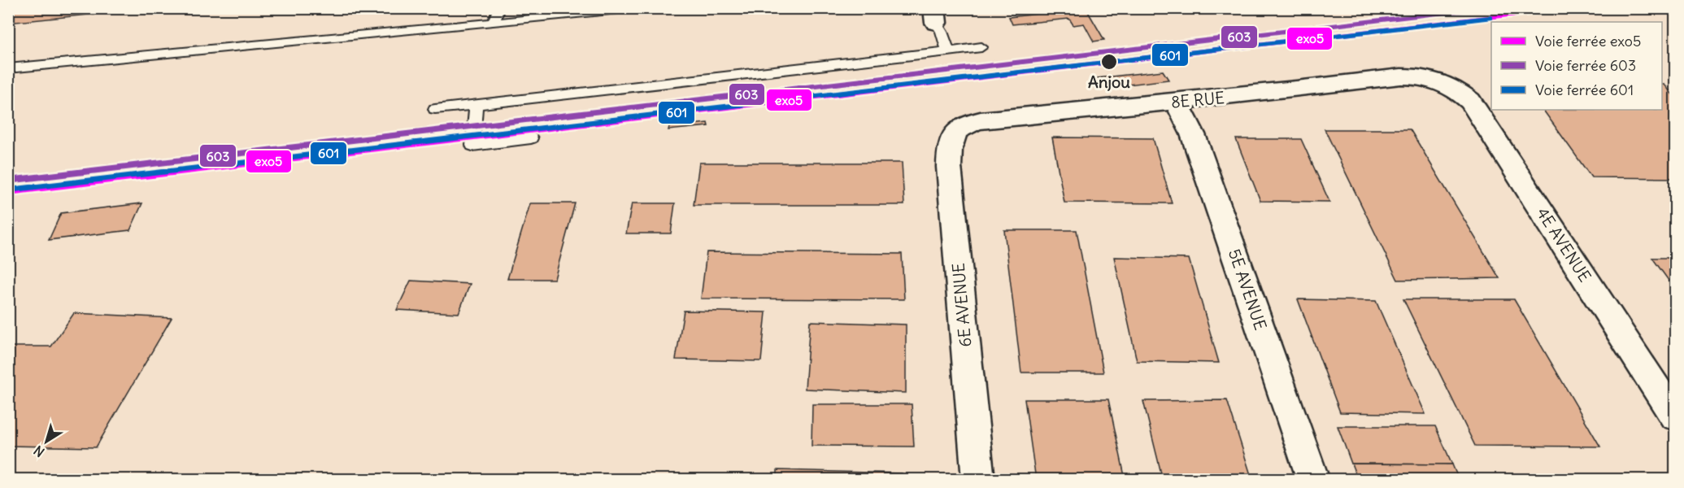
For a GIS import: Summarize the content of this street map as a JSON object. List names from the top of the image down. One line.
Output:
{"streets":{"street":["8E RUE","4E AVENUE","5E AVENUE","6E AVENUE"]},"crossings":[["8E RUE","4E AVENUE"],["8E RUE","5E AVENUE"],["8E RUE","6E AVENUE"]],"places":["Anjou"],"lines":["rail line exo5","rail line 603","rail line 601"],"legend":["Voie ferrée exo5","Voie ferrée 603","Voie ferrée 601"],"north":"bottom left"}
